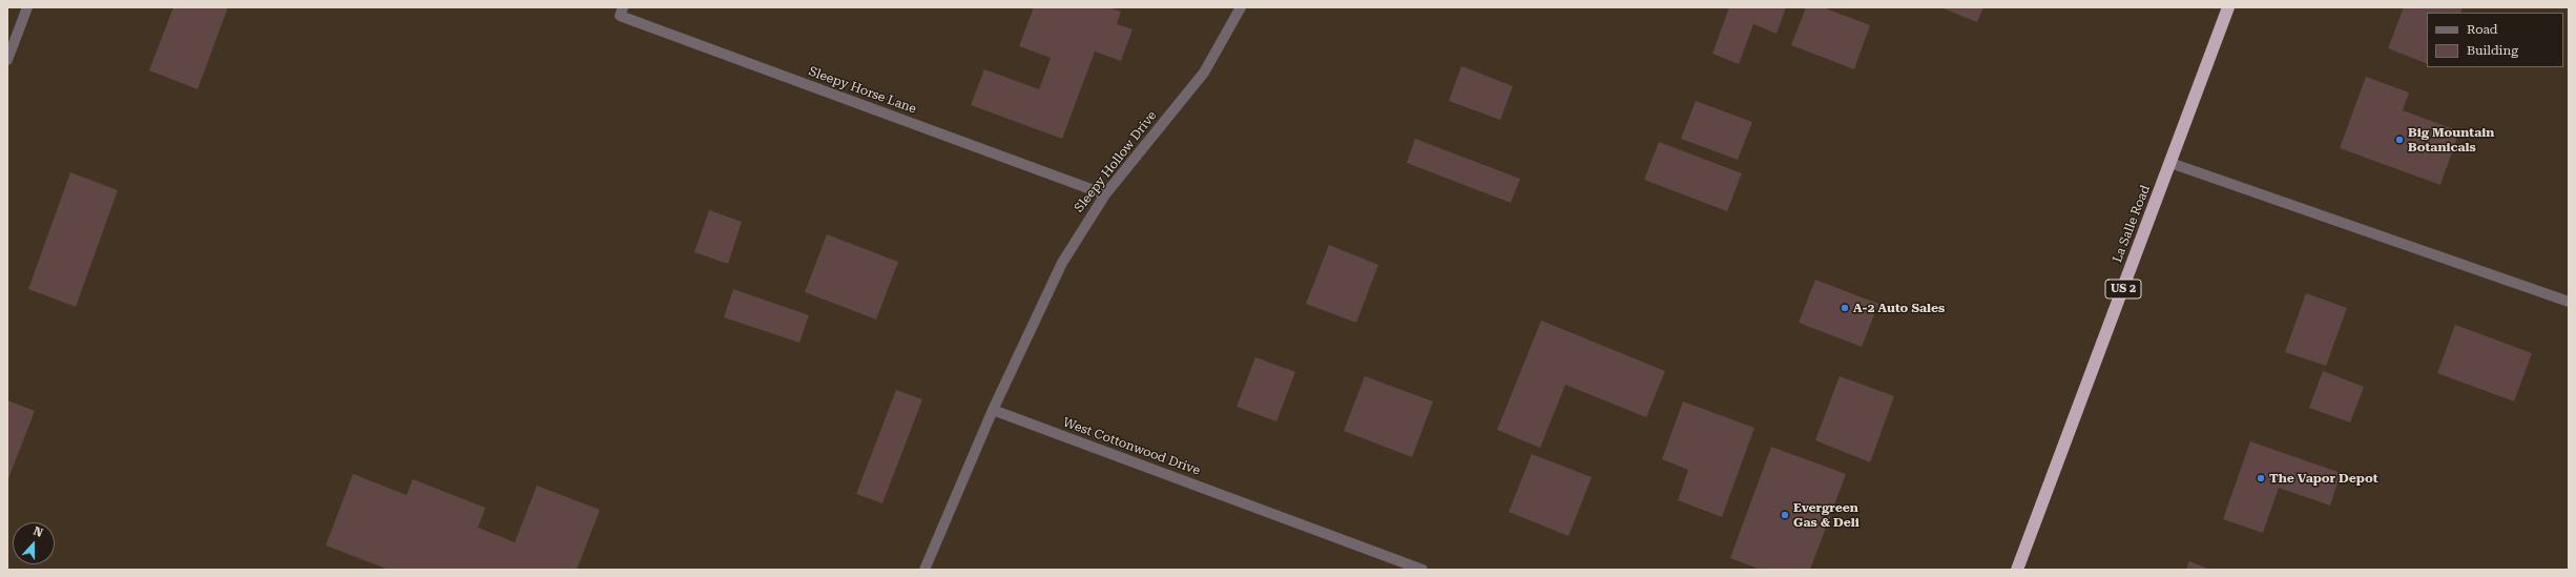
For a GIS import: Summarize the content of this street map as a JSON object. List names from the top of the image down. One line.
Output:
{"streets":{"highway":["La Salle Road","US 2"],"street":["Sleepy Horse Lane","Sleepy Hollow Drive","West Cottonwood Drive"]},"crossings":[["Sleepy Horse Lane","Sleepy Hollow Drive"],["Sleepy Hollow Drive","West Cottonwood Drive"]],"places":["Big Mountain Botanicals","A-2 Auto Sales","The Vapor Depot","Evergreen Gas & Deli"],"legend":["Road","Building"],"north":"top"}
